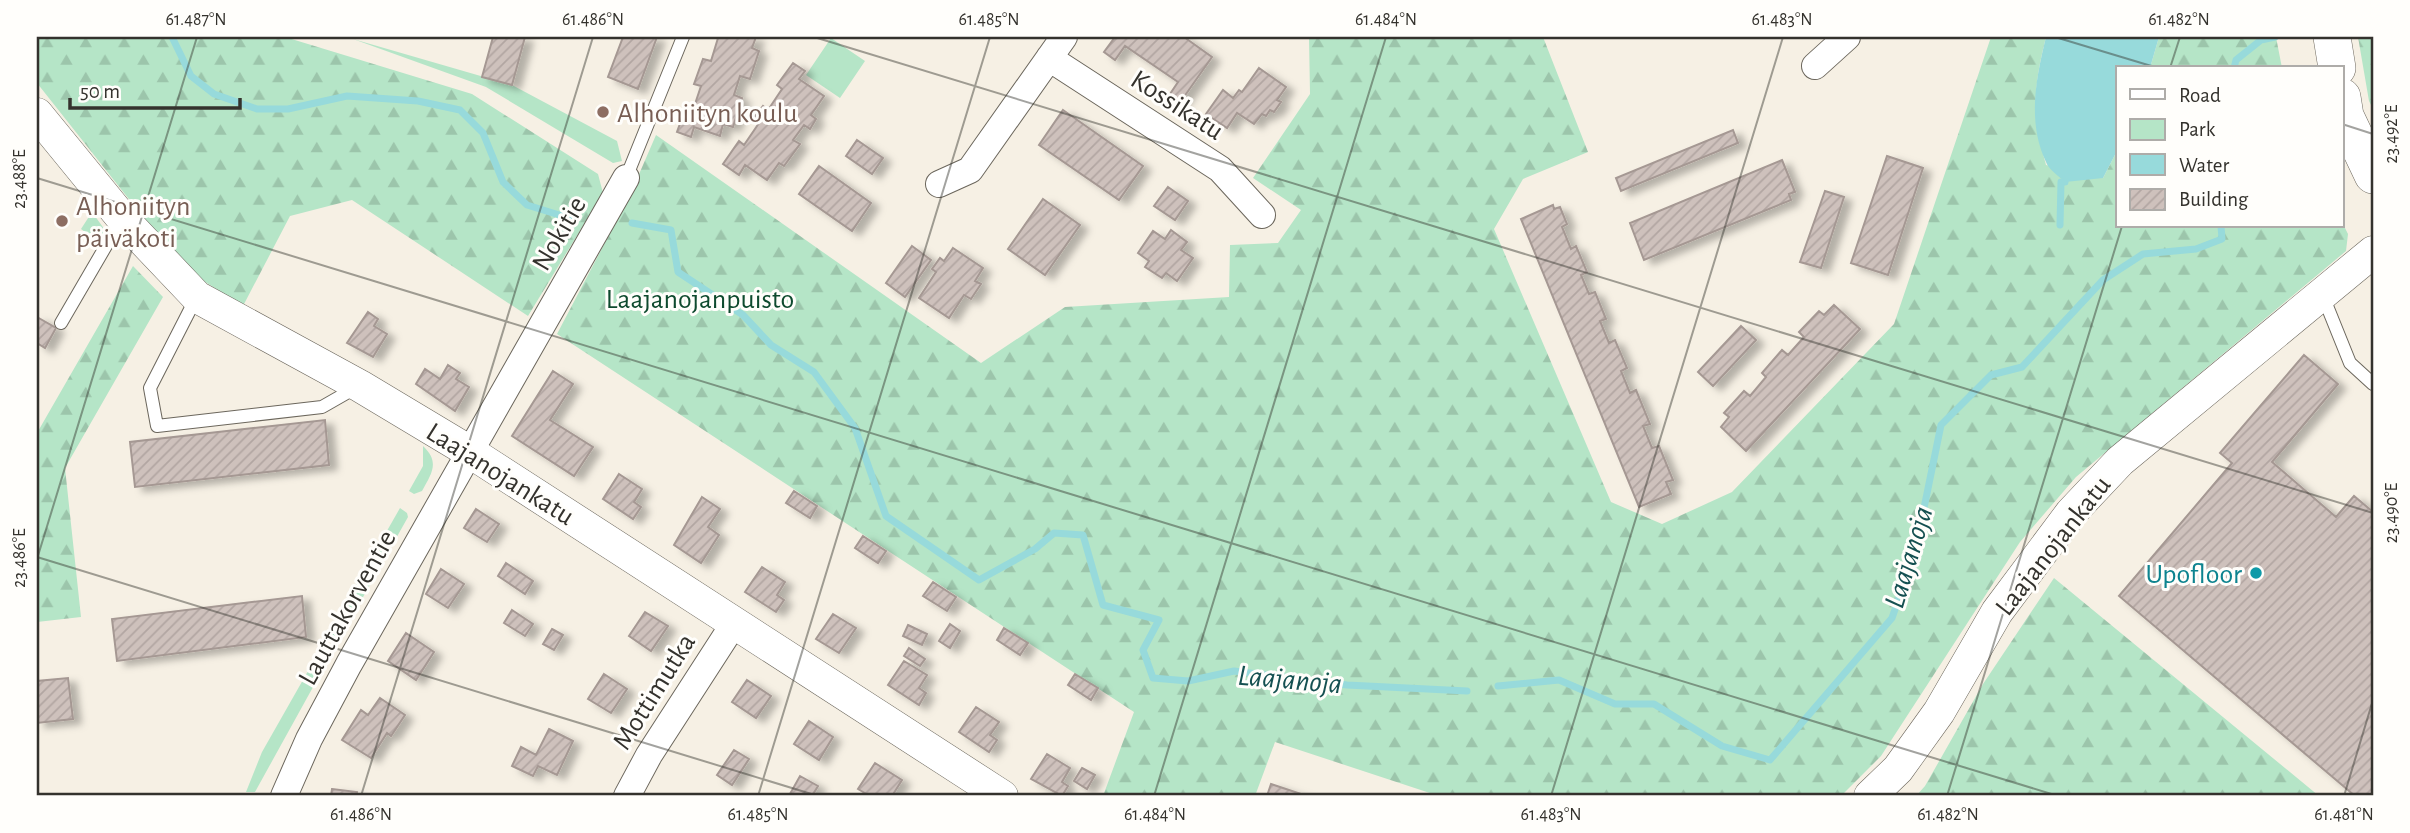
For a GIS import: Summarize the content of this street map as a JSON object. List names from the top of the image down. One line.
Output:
{"streets":{"street":["Kossikatu","Nokitie","Laajanojankatu","Lauttakorventie","Mottimutka"]},"crossings":[["Nokitie","Laajanojankatu"],["Nokitie","Lauttakorventie"],["Laajanojankatu","Lauttakorventie"],["Laajanojankatu","Mottimutka"]],"water":["Laajanoja"],"parks":["Laajanojanpuisto"],"places":["Alhoniityn koulu","Alhoniityn päiväkoti","Upofloor"],"legend":["Road","Park","Water","Building"],"scale_bar":"50 m","coordinates":["61.487°N","61.486°N","61.485°N","61.484°N","61.483°N","61.482°N","23.492°E","23.488°E","23.490°E","23.486°E","61.481°N"]}
